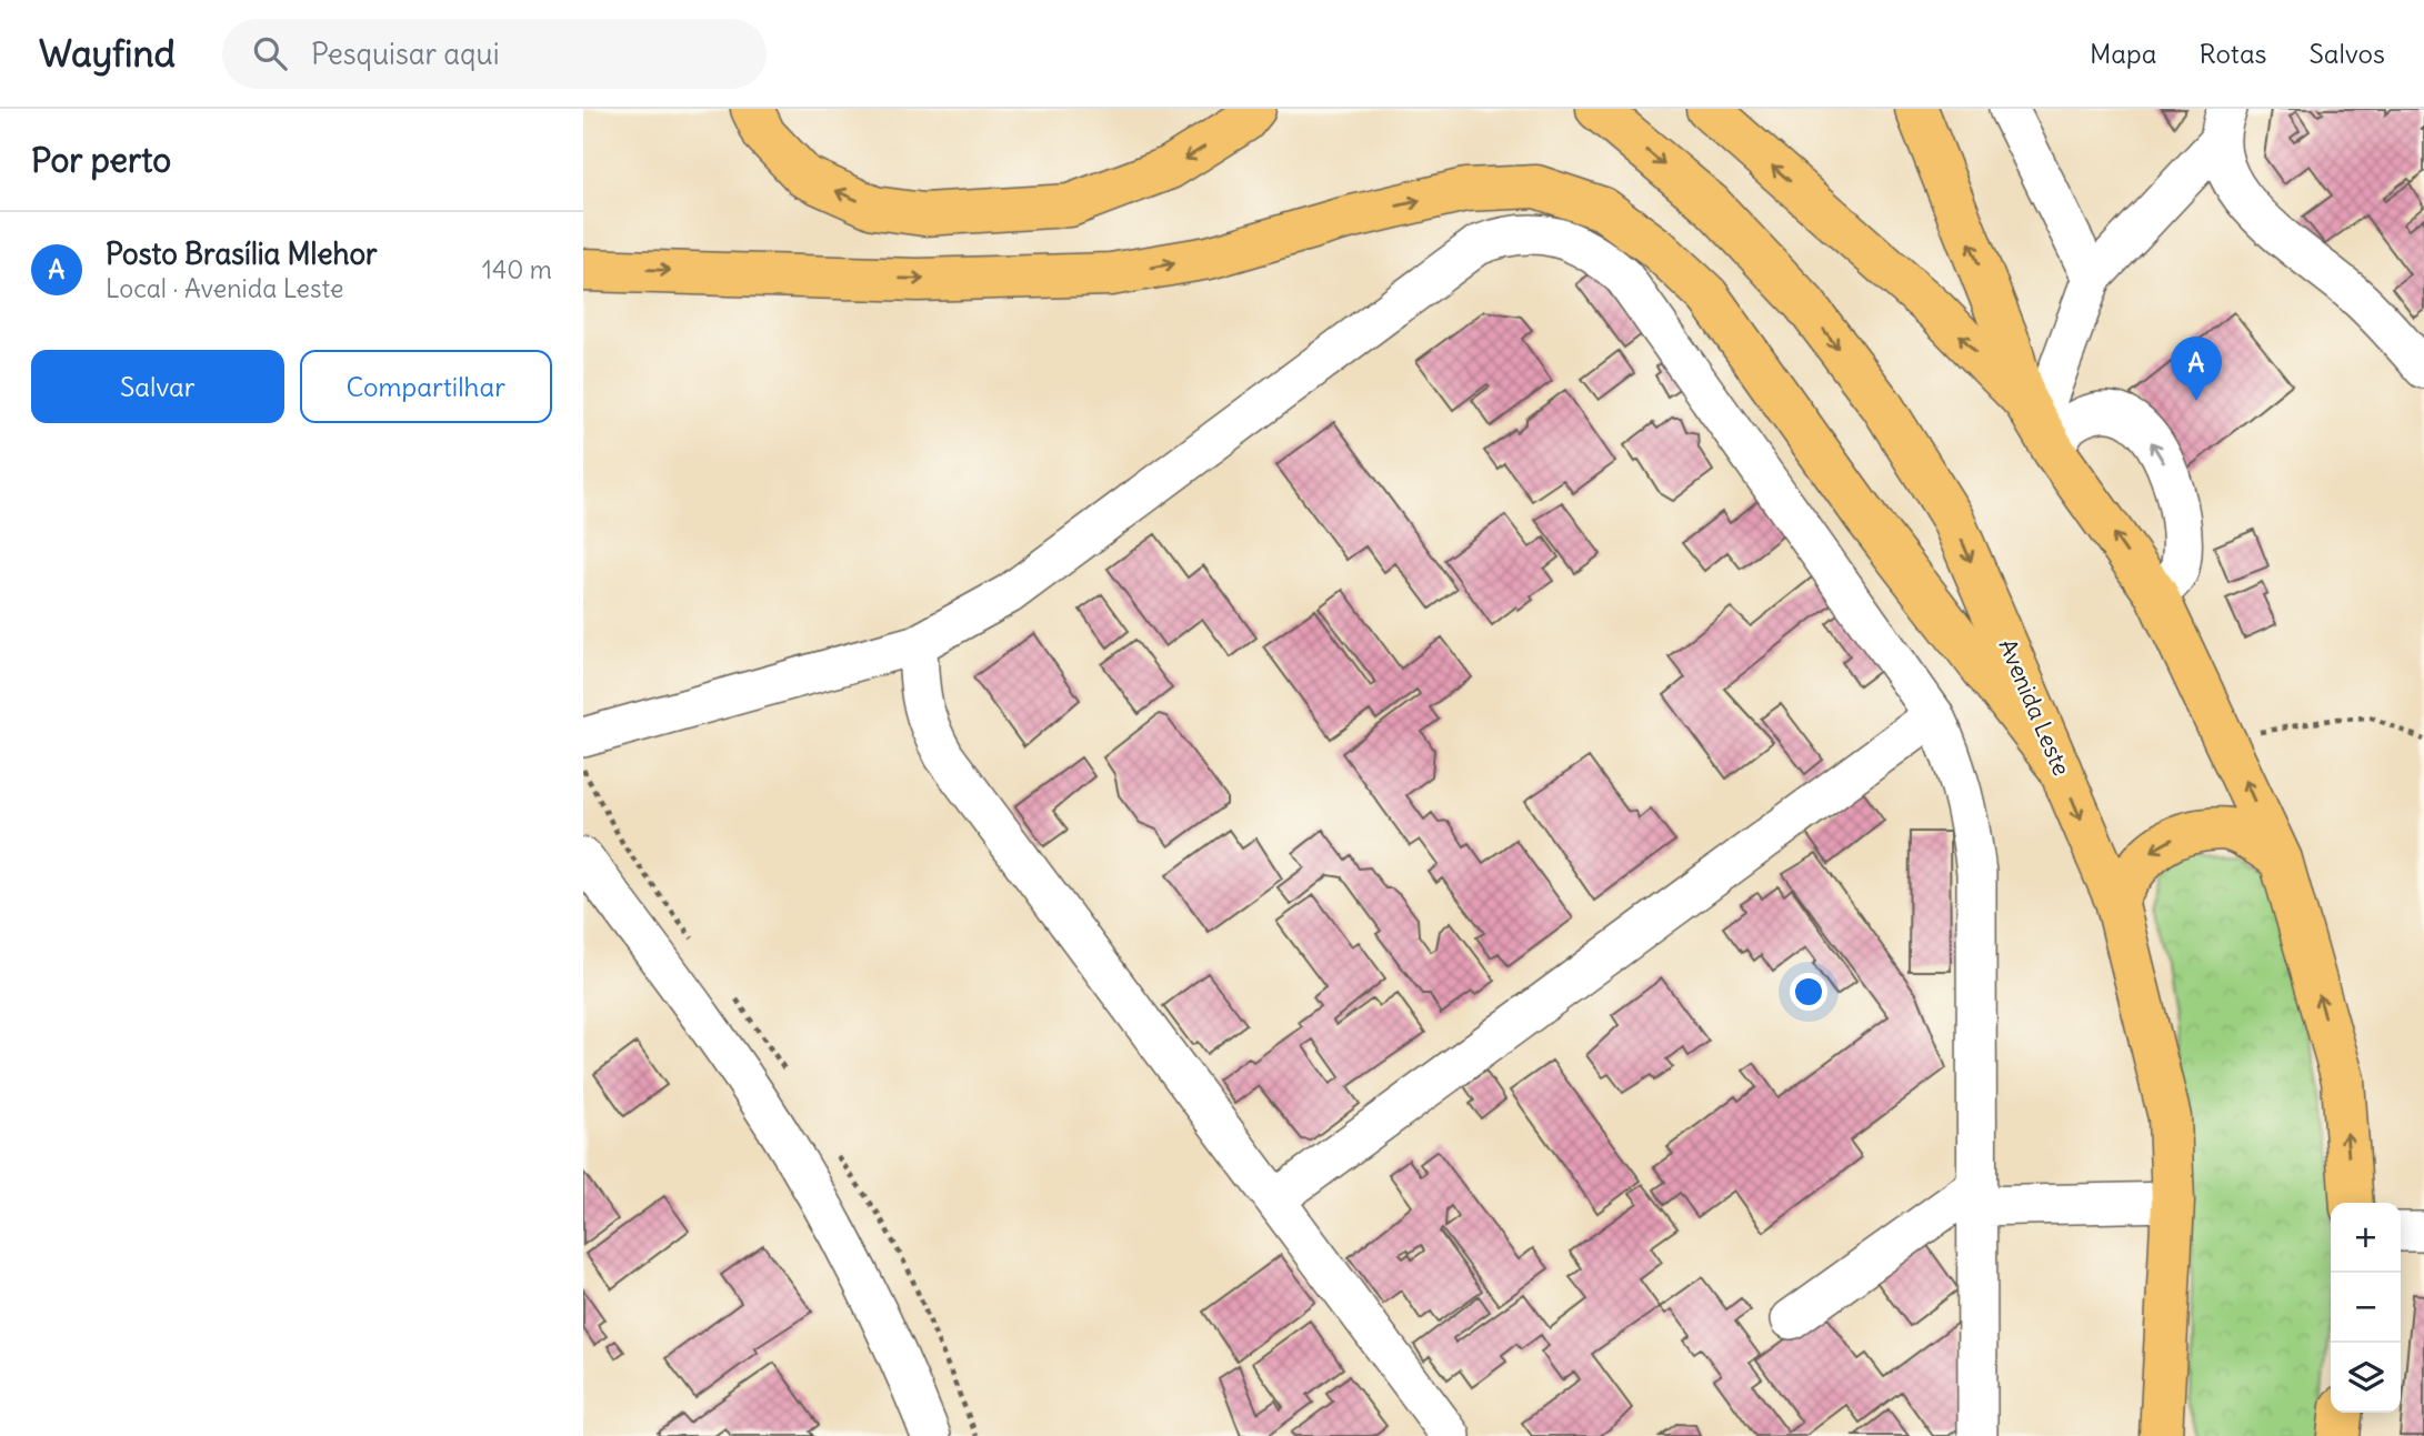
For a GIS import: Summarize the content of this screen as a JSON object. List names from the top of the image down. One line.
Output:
{"streets":{"main road":["Avenida Leste"]},"page":{"header":"Wayfind","search":"Pesquisar aqui","nav":["Mapa","Rotas","Salvos"],"heading":"Por perto","list":[{"mark":"A","name":"Posto Brasília Mlehor","note":"Local · Avenida Leste","value":"140 m"}],"buttons":["Salvar","Compartilhar"],"pins":"A","map_buttons":["+","−"]}}
